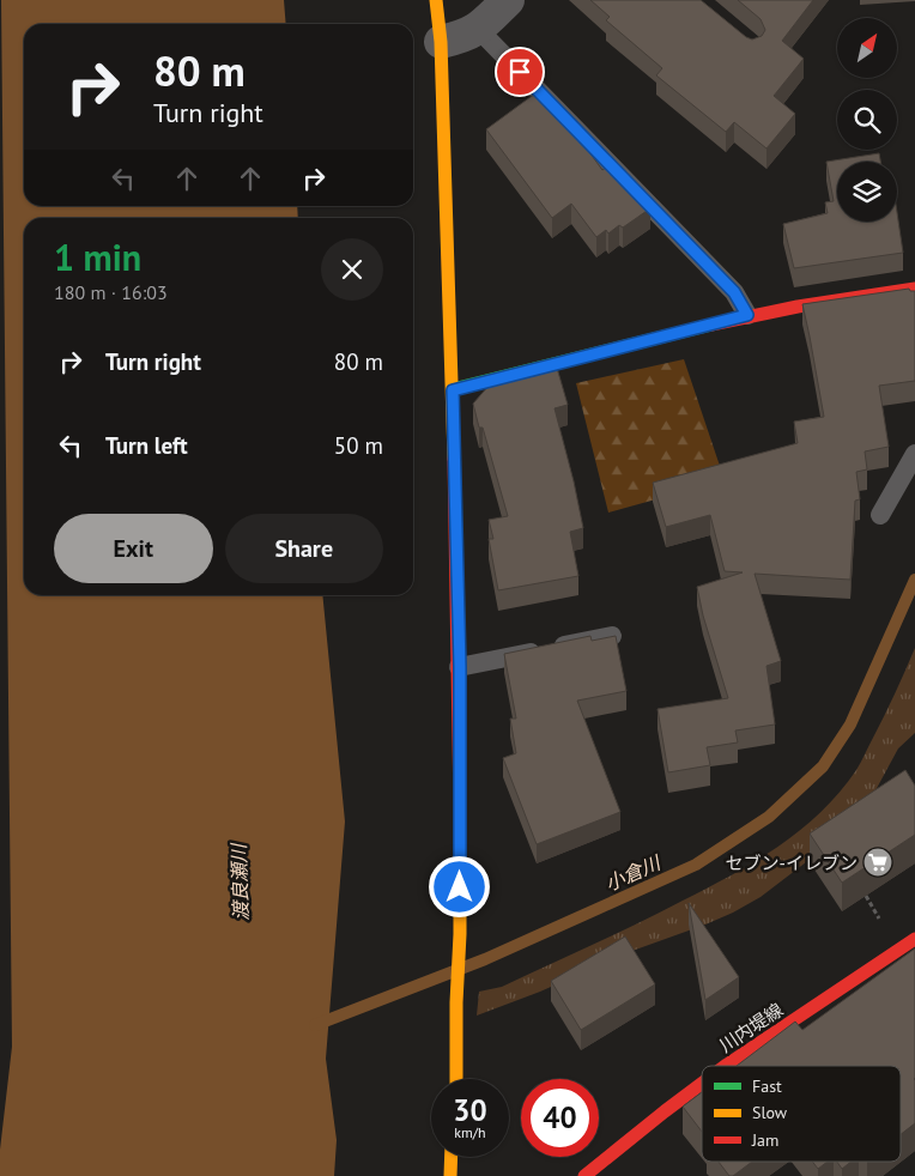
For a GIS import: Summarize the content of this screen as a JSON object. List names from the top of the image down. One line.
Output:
{"streets":{"street":["川内堤線"]},"water":["小倉川","渡良瀬川"],"places":{"supermarket":["セブン-イレブン"]},"legend":["Fast","Slow","Jam"],"north":"top right","page":{"turn":["80 m","Turn right"],"heading":["1 min","180 m · 16:03"],"list":[{"name":"Turn right","value":"80 m"},{"name":"Turn left","value":"50 m"}],"buttons":["Exit","Share"],"speed":"30 km/h","limit":"40"}}
